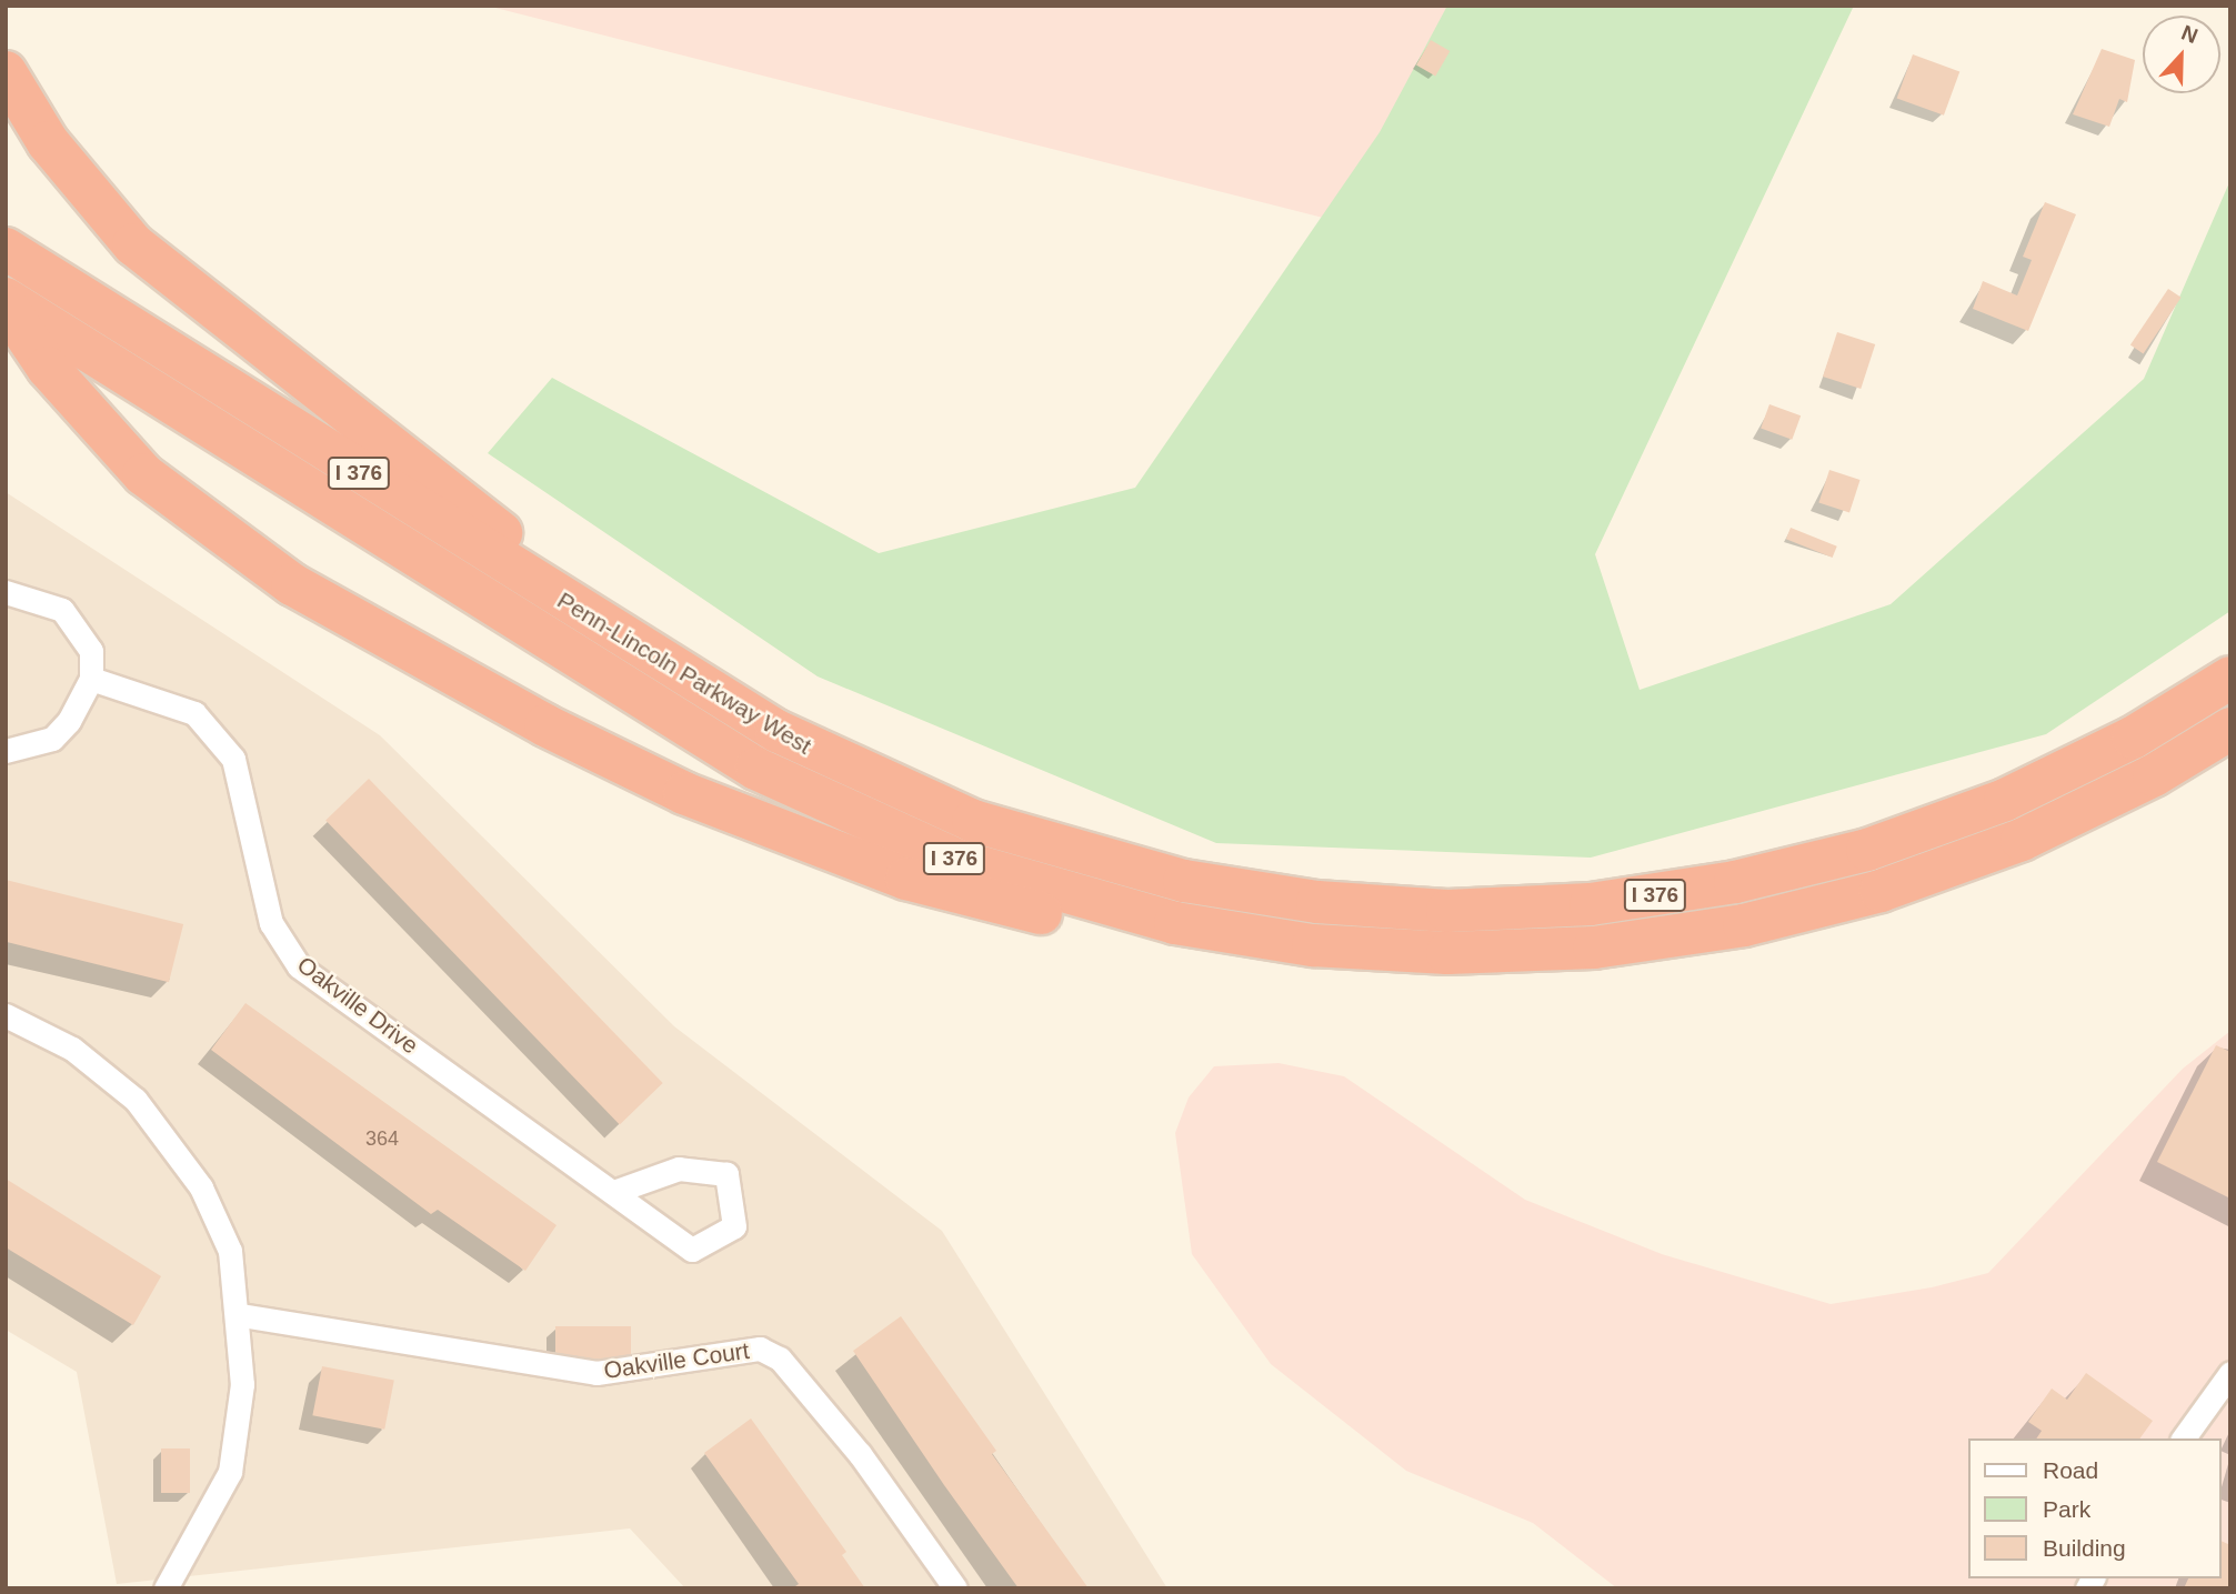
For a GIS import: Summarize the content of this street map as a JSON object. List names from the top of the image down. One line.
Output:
{"streets":{"highway":["I 376","Penn-Lincoln Parkway West"],"street":["Oakville Drive","Oakville Court"]},"house_numbers":["364"],"legend":["Road","Park","Building"],"north":"top"}
